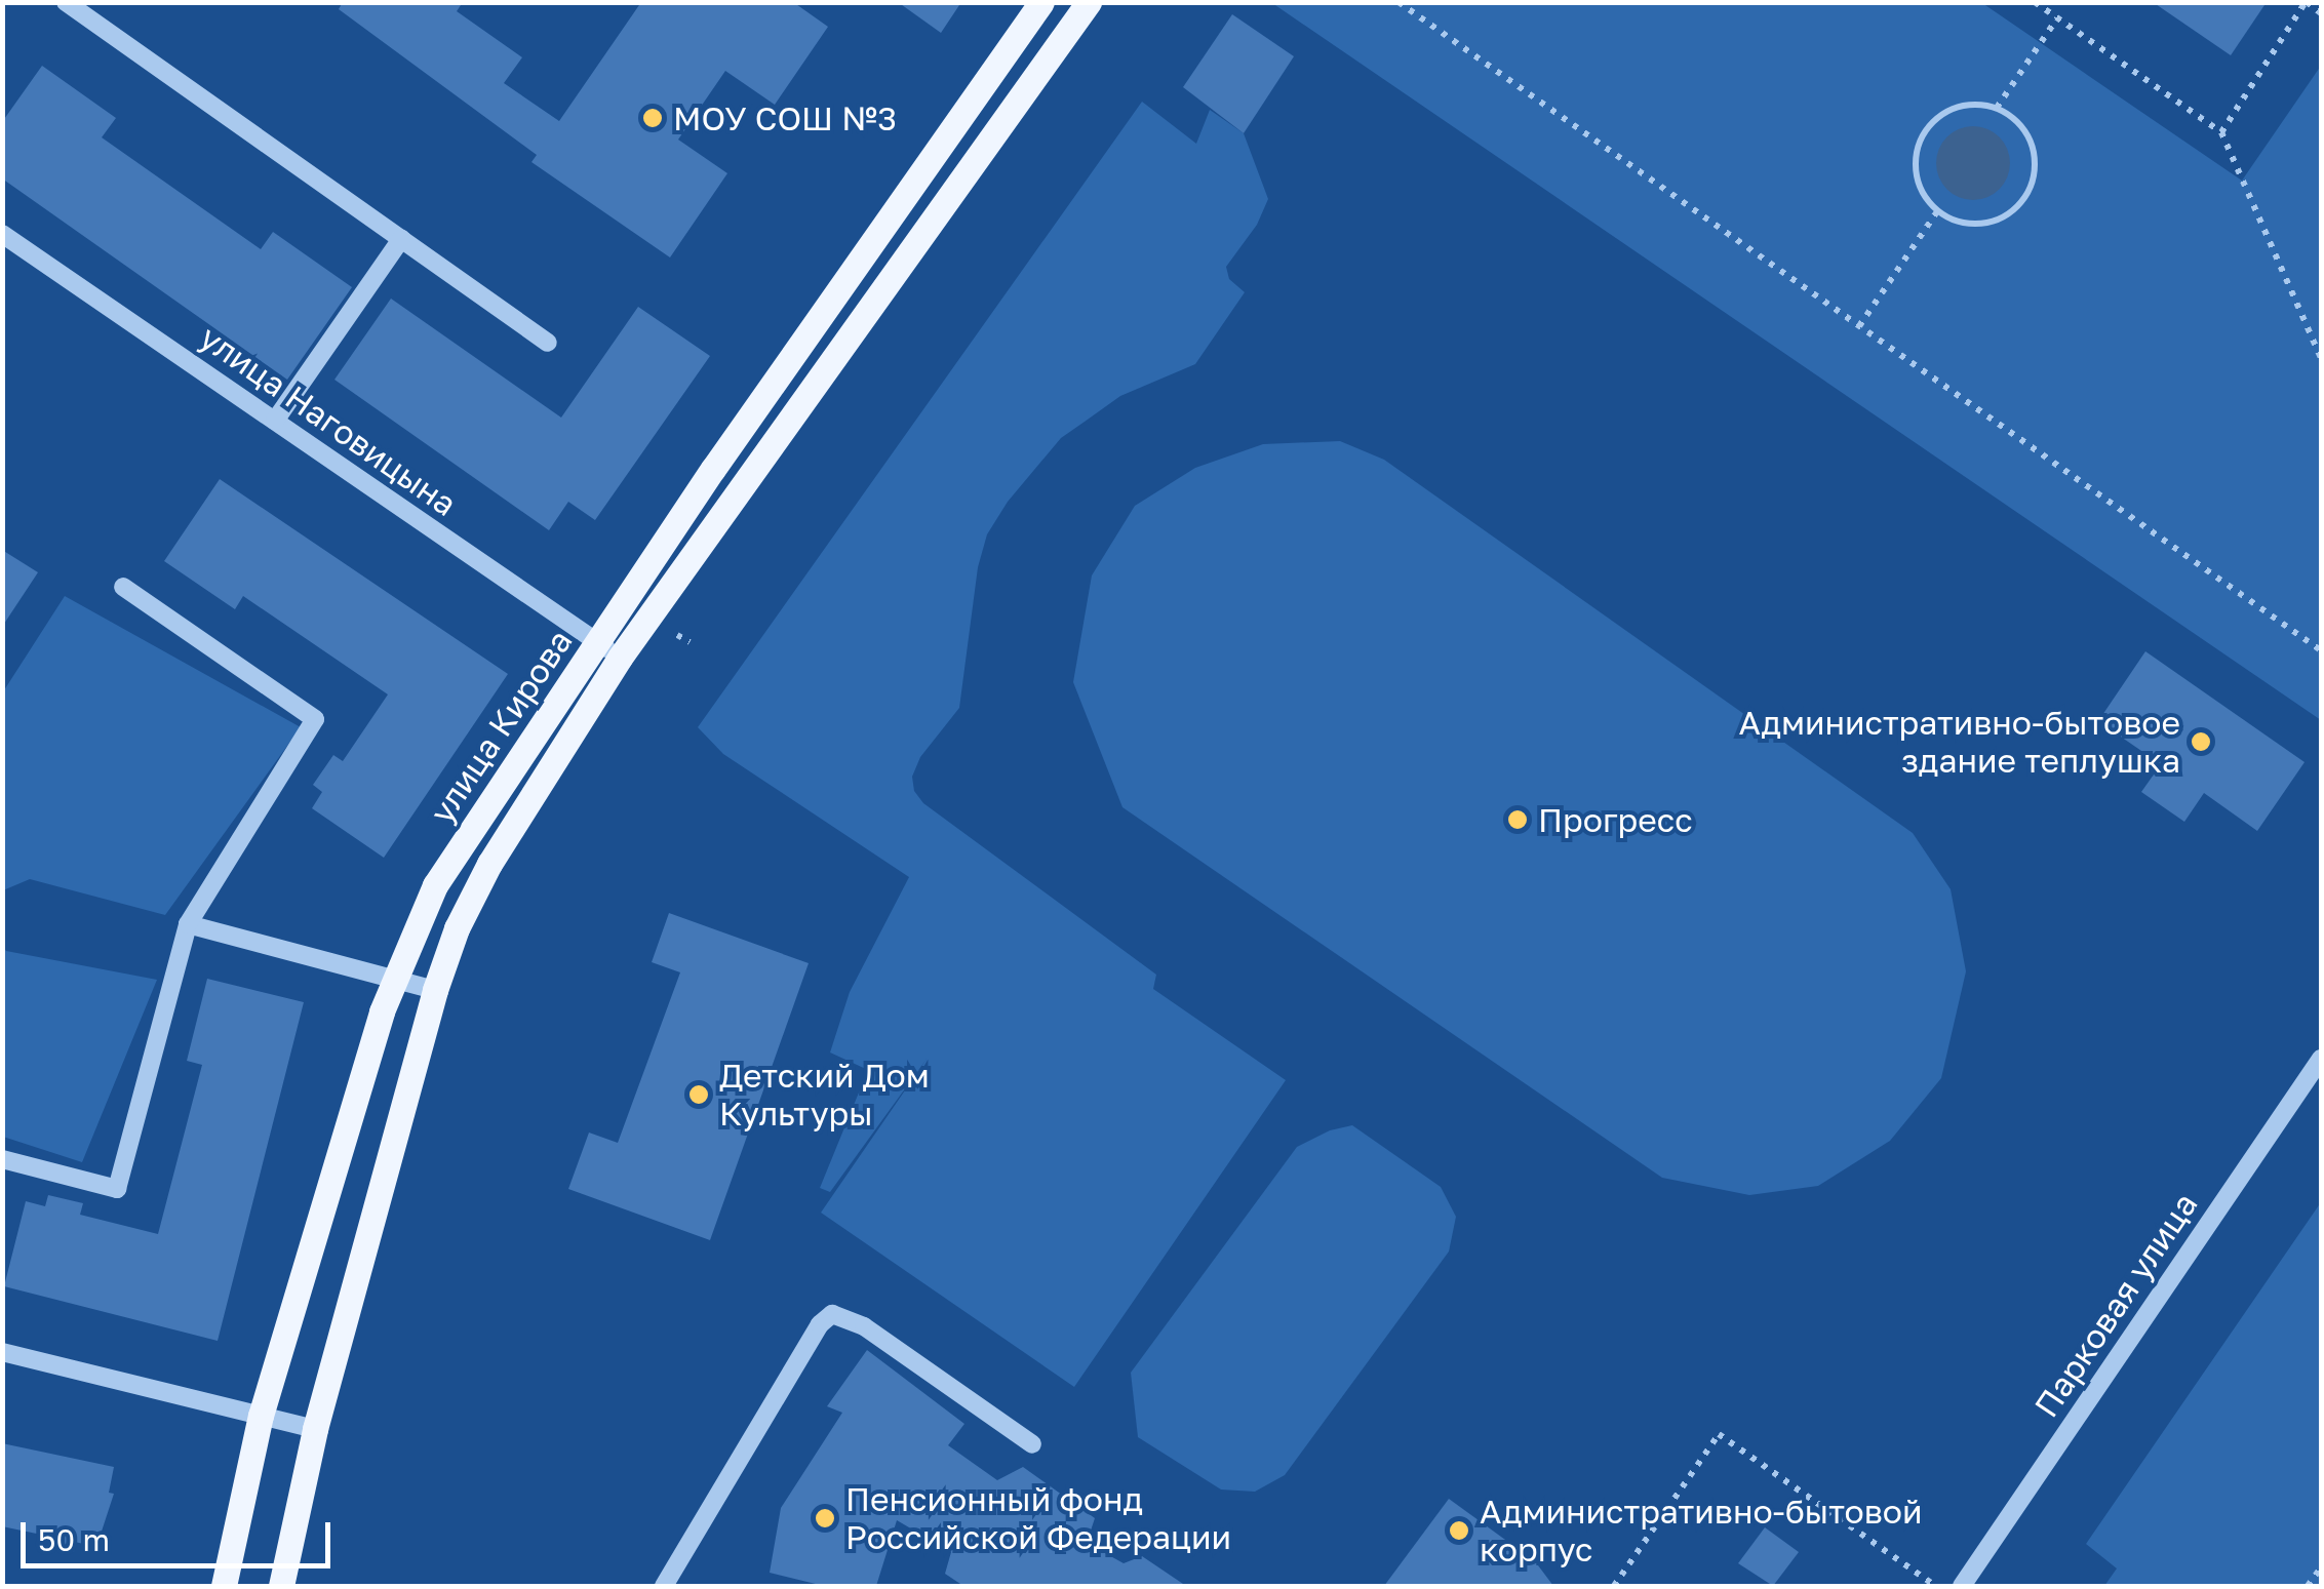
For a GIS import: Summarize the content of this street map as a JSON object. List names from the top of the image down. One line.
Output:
{"streets":{"main road":["улица Кирова"],"street":["улица Наговицына","Парковая улица"]},"crossings":[["улица Наговицына","улица Кирова"]],"places":["МОУ СОШ №3","Административно-бытовое здание теплушка","Прогресс","Детский Дом Культуры","Пенсионный фонд Российской Федерации","Административно-бытовой корпус"],"scale_bar":"50 m"}
